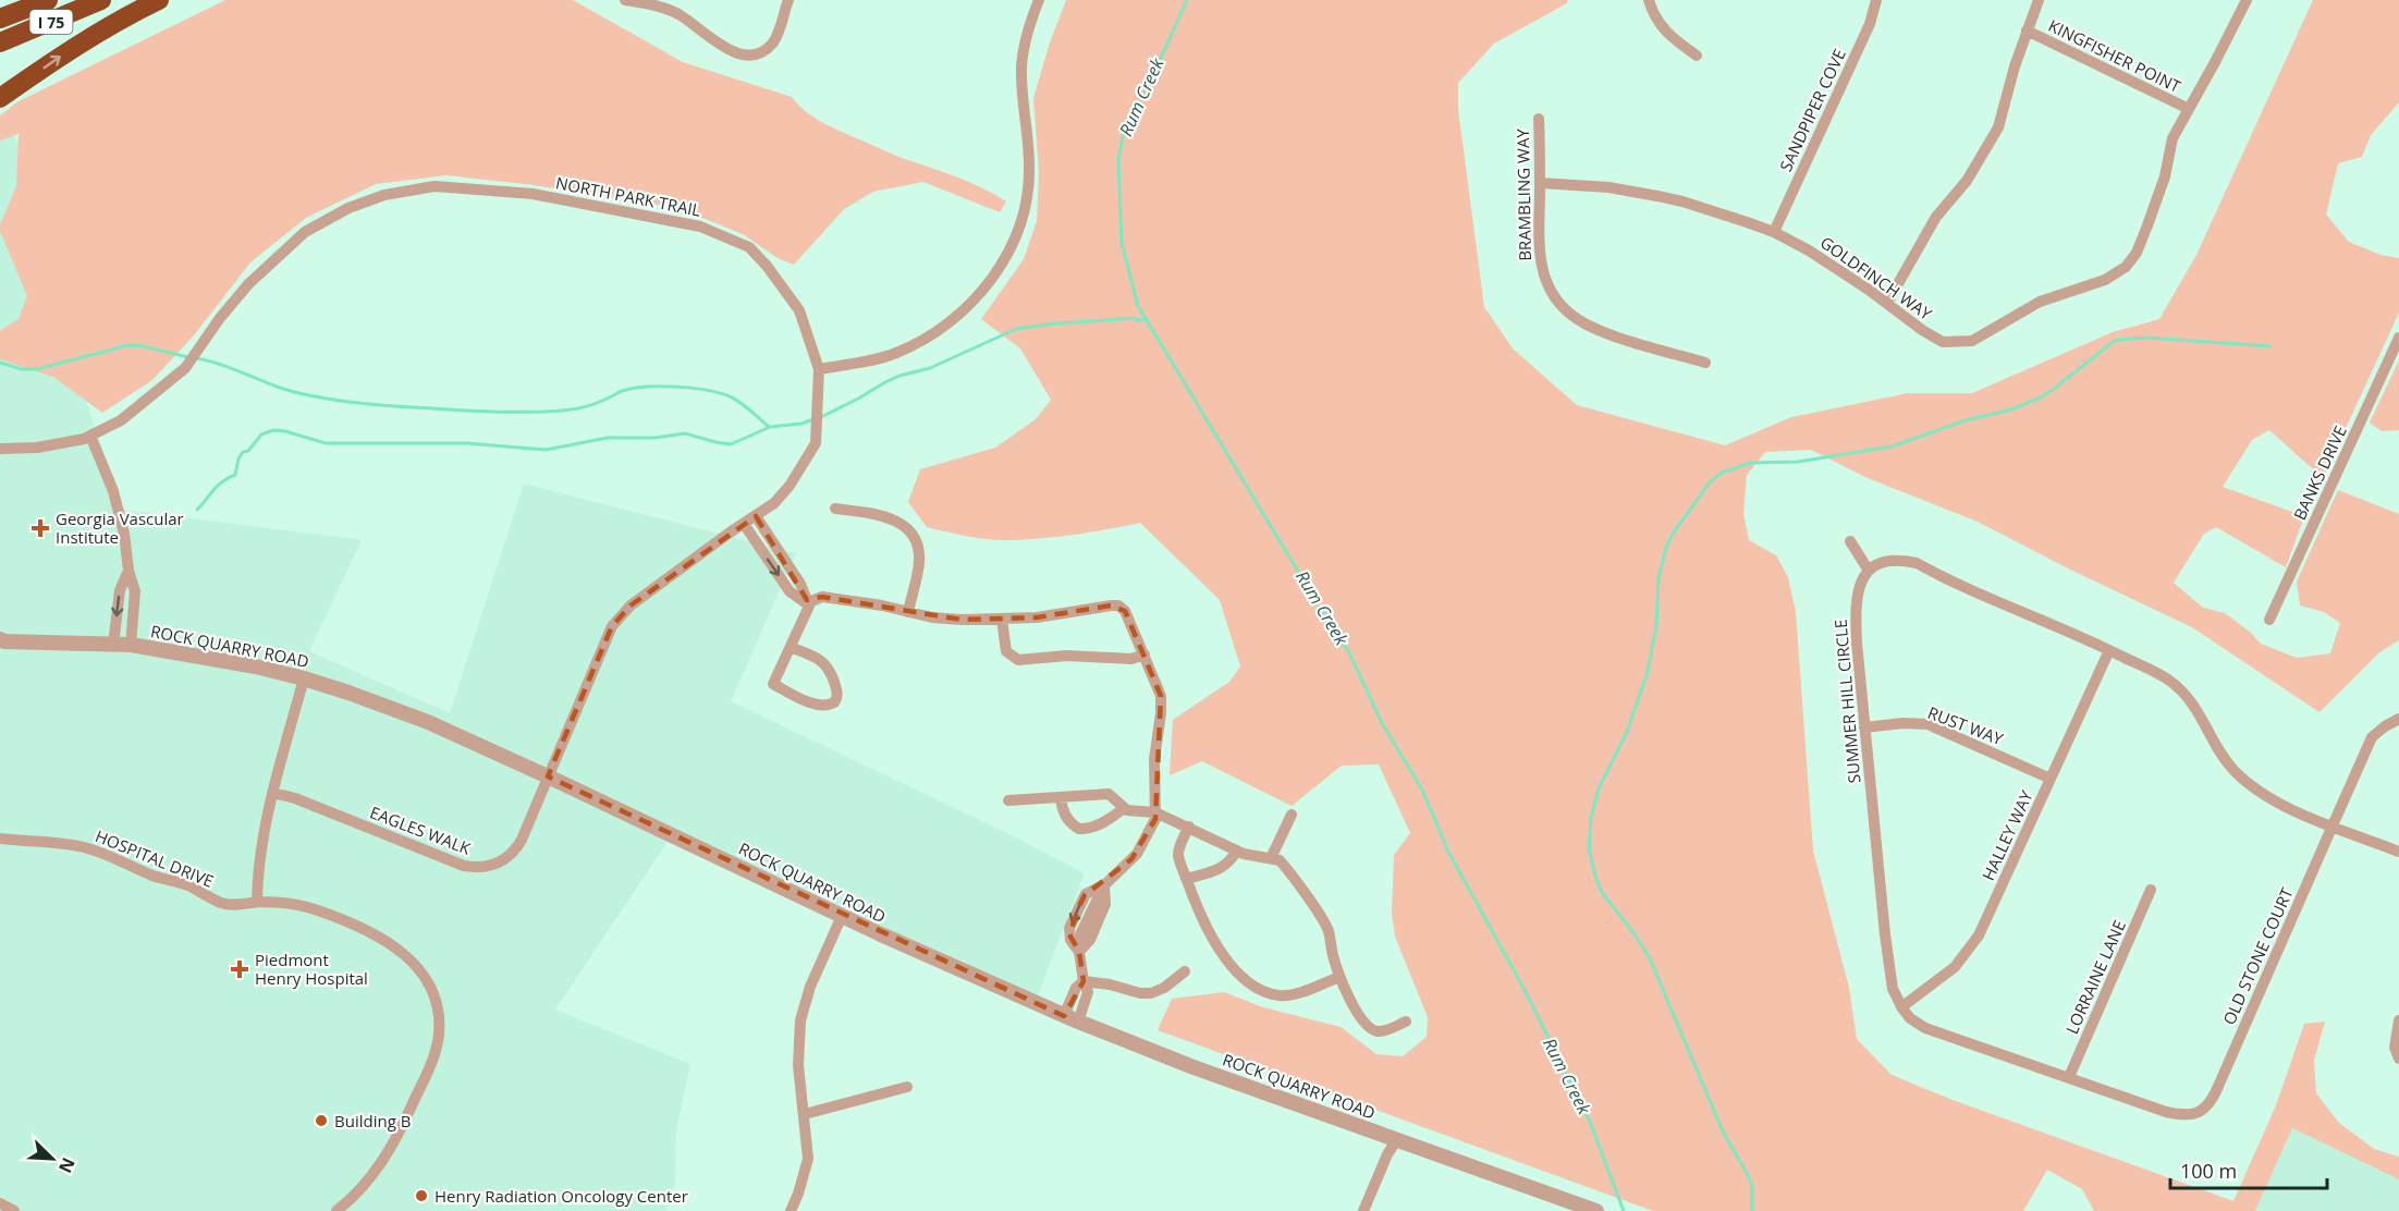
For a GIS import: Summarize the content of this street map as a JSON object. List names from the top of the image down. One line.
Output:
{"streets":{"highway":["I 75"],"street":["KINGFISHER POINT","SANDPIPER COVE","BRAMBLING WAY","NORTH PARK TRAIL","GOLDFINCH WAY","BANKS DRIVE","ROCK QUARRY ROAD","SUMMER HILL CIRCLE","RUST WAY","EAGLES WALK","HALLEY WAY","HOSPITAL DRIVE","OLD STONE COURT","LORRAINE LANE"]},"crossings":[["KINGFISHER POINT","GOLDFINCH WAY"],["SANDPIPER COVE","GOLDFINCH WAY"],["BRAMBLING WAY","GOLDFINCH WAY"],["NORTH PARK TRAIL","ROCK QUARRY ROAD"],["NORTH PARK TRAIL","EAGLES WALK"],["ROCK QUARRY ROAD","EAGLES WALK"],["SUMMER HILL CIRCLE","RUST WAY"],["SUMMER HILL CIRCLE","HALLEY WAY"],["RUST WAY","HALLEY WAY"],["OLD STONE COURT","LORRAINE LANE"]],"water":["Rum Creek"],"places":{"health":["Georgia Vascular Institute","Piedmont Henry Hospital"],"other":["Building B","Henry Radiation Oncology Center"]},"scale_bar":"100 m","north":"bottom right"}
